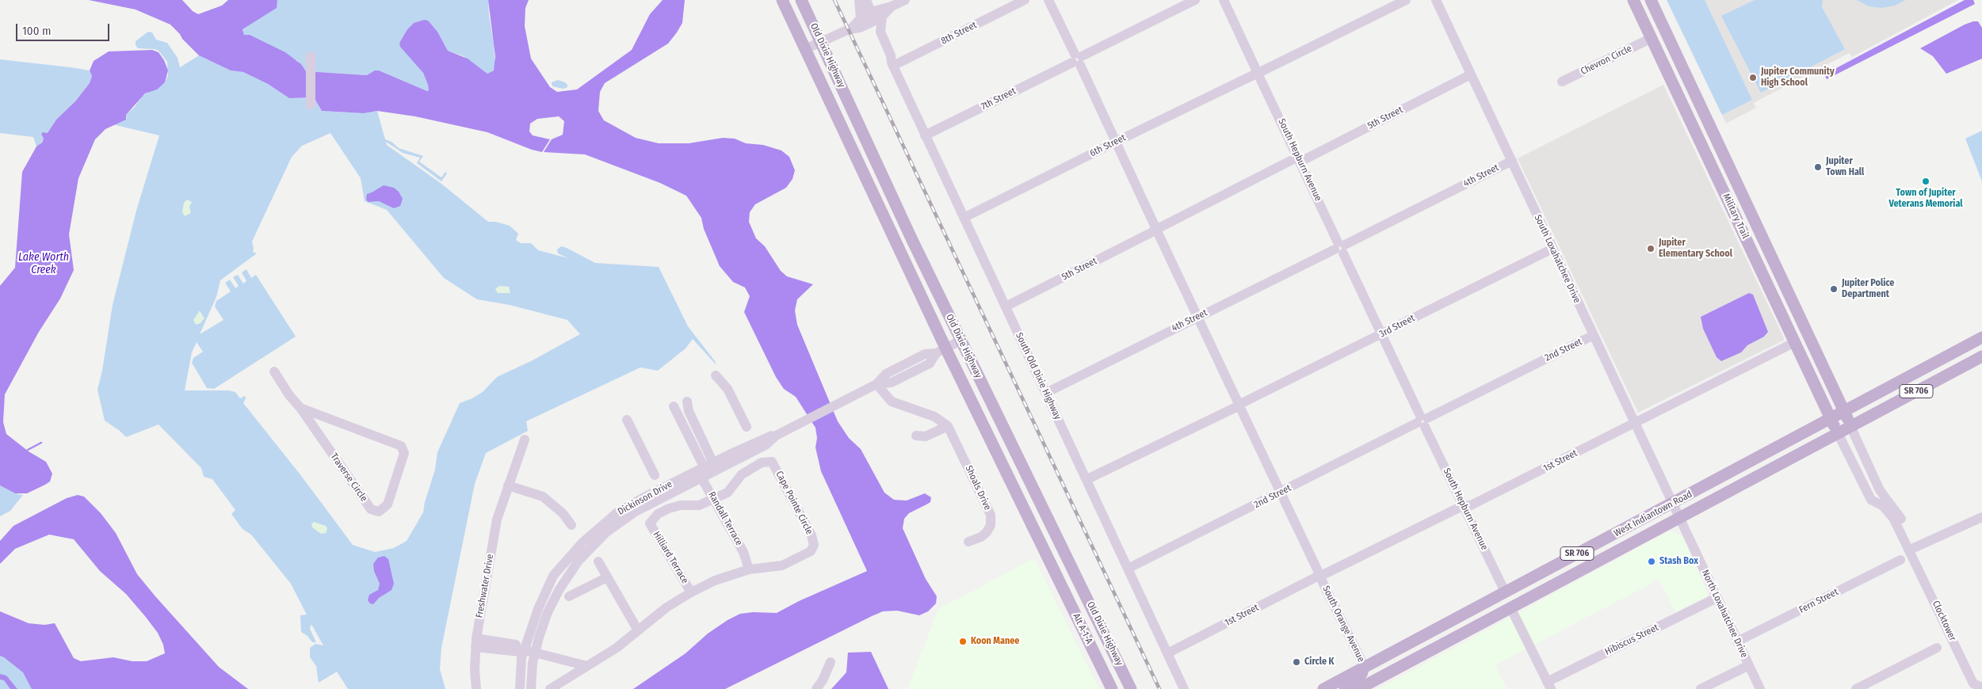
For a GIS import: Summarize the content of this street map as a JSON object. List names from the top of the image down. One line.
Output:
{"streets":{"main road":["Old Dixie Highway","Military Trail","SR 706","West Indiantown Road","Alt A-1-A"],"street":["8th Street","Chevron Circle","7th Street","5th Street","6th Street","South Hepburn Avenue","4th Street","South Loxahatchee Drive","3rd Street","2nd Street","South Old Dixie Highway","1st Street","Traverse Circle","Shoals Drive","Dickinson Drive","Cape Pointe Circle","Randall Terrace","Hilliard Terrace","Freshwater Drive","Fern Street","North Loxahatchee Drive","Clocktower","South Orange Avenue","Hibiscus Street"]},"crossings":[["8th Street","South Old Dixie Highway"],["Old Dixie Highway","Dickinson Drive"],["Old Dixie Highway","Alt A-1-A"],["Chevron Circle","Military Trail"],["7th Street","South Old Dixie Highway"],["7th Street","South Orange Avenue"],["5th Street","South Hepburn Avenue"],["5th Street","South Loxahatchee Drive"],["5th Street","South Old Dixie Highway"],["5th Street","South Orange Avenue"],["6th Street","South Hepburn Avenue"],["6th Street","South Old Dixie Highway"],["6th Street","South Orange Avenue"],["South Hepburn Avenue","4th Street"],["South Hepburn Avenue","3rd Street"],["South Hepburn Avenue","2nd Street"],["South Hepburn Avenue","1st Street"],["South Hepburn Avenue","West Indiantown Road"],["4th Street","South Loxahatchee Drive"],["4th Street","South Old Dixie Highway"],["4th Street","South Orange Avenue"],["Military Trail","1st Street"],["Military Trail","West Indiantown Road"],["Military Trail","Clocktower"],["South Loxahatchee Drive","3rd Street"],["South Loxahatchee Drive","2nd Street"],["South Loxahatchee Drive","1st Street"],["South Loxahatchee Drive","West Indiantown Road"],["South Loxahatchee Drive","North Loxahatchee Drive"],["3rd Street","South Old Dixie Highway"],["3rd Street","South Orange Avenue"],["2nd Street","South Old Dixie Highway"],["2nd Street","South Orange Avenue"],["South Old Dixie Highway","1st Street"],["1st Street","South Orange Avenue"],["Dickinson Drive","Randall Terrace"],["Cape Pointe Circle","Randall Terrace"],["Cape Pointe Circle","Hilliard Terrace"],["West Indiantown Road","North Loxahatchee Drive"],["West Indiantown Road","Clocktower"],["West Indiantown Road","South Orange Avenue"],["Fern Street","North Loxahatchee Drive"],["North Loxahatchee Drive","Hibiscus Street"]],"water":["Lake Worth Creek"],"places":["Jupiter Community High School","Jupiter Town Hall","Town of Jupiter Veterans Memorial","Jupiter Elementary School","Jupiter Police Department","Stash Box","Koon Manee","Circle K"],"scale_bar":"100 m"}
